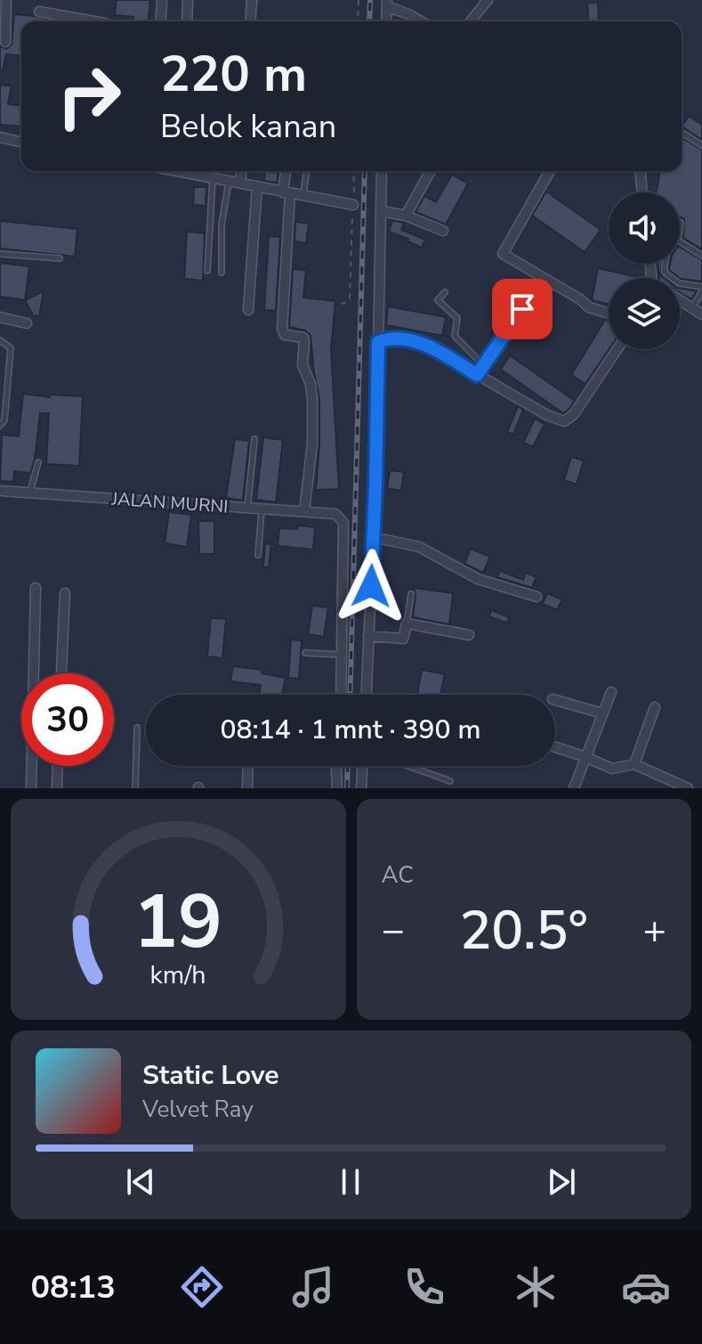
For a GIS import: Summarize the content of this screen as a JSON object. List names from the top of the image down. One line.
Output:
{"streets":{"street":["JALAN MURNI"]},"page":{"turn":["220 m","Belok kanan"],"limit":"30","trip":"08:14 · 1 mnt · 390 m","tile":"AC","heat":["−","20.5°","+"],"song":["Static Love","Velvet Ray"],"tabs":"08:13","gauge":["19","km/h"]}}
